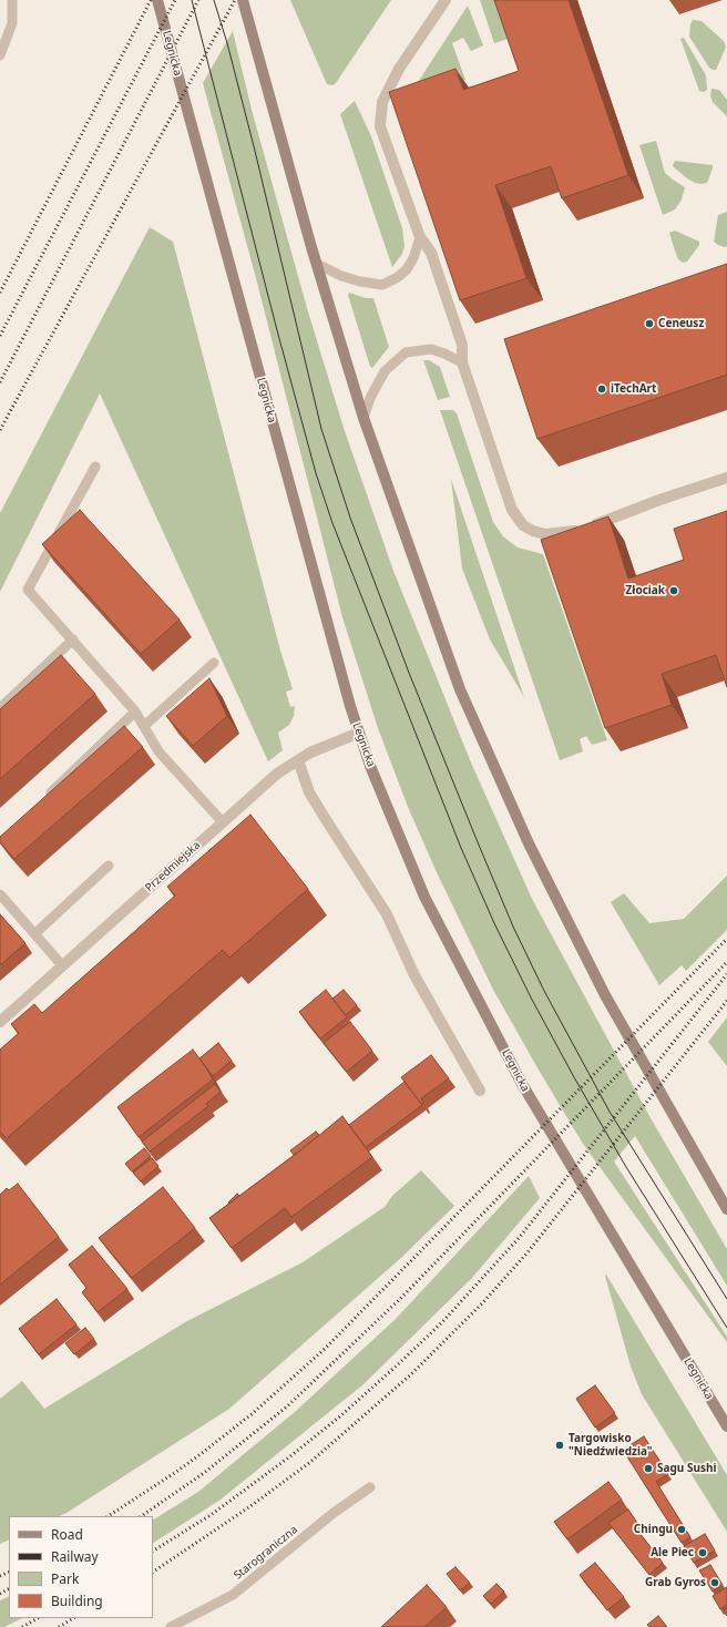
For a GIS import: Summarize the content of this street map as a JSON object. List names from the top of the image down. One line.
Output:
{"streets":{"main road":["Legnicka"],"street":["Przedmiejska"],"lane":["Starograniczna"]},"crossings":[["Legnicka","Przedmiejska"]],"places":["Ceneusz","iTechArt","Złociak","Targowisko \"Niedźwiedzia\"","Sagu Sushi","Chingu","Ale Piec","Grab Gyros"],"legend":["Road","Railway","Park","Building"]}
